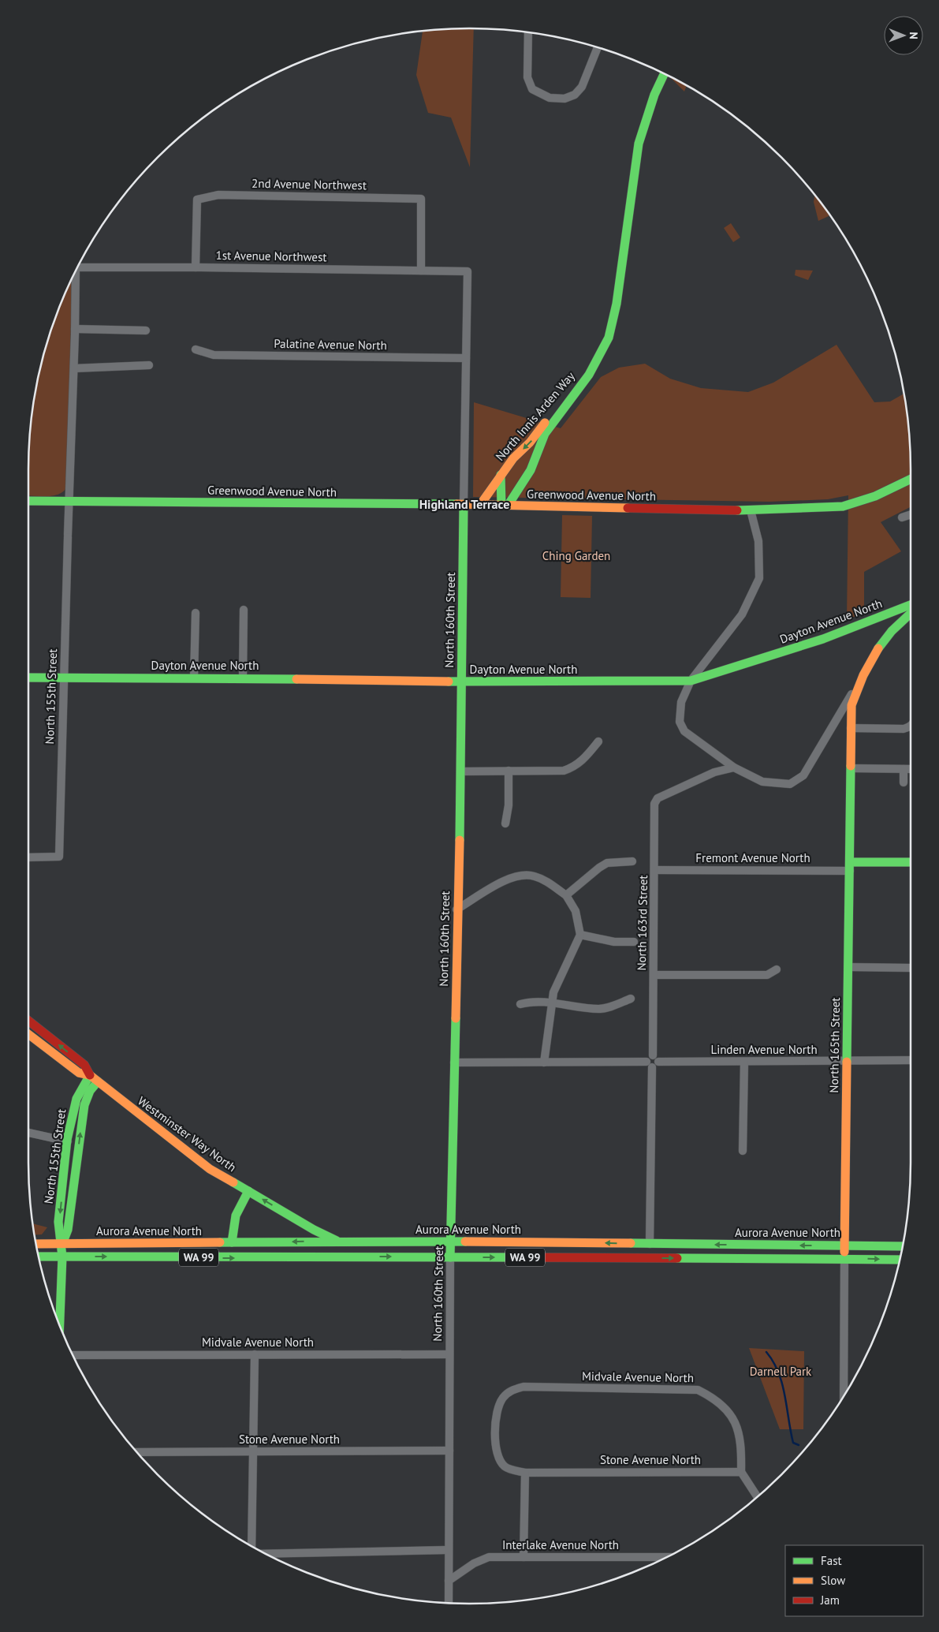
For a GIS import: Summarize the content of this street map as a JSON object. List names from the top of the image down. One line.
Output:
{"streets":{"main road":["North Innis Arden Way","Greenwood Avenue North","North 160th Street","Dayton Avenue North","North 155th Street","North 165th Street","Westminster Way North","Aurora Avenue North","WA 99"],"street":["2nd Avenue Northwest","1st Avenue Northwest","Palatine Avenue North","Fremont Avenue North","North 163rd Street","Linden Avenue North","Midvale Avenue North","Stone Avenue North","Interlake Avenue North"]},"crossings":[["2nd Avenue Northwest","1st Avenue Northwest"],["1st Avenue Northwest","North 160th Street"],["Palatine Avenue North","North 160th Street"],["North Innis Arden Way","Greenwood Avenue North"],["Greenwood Avenue North","North 160th Street"],["Greenwood Avenue North","North 155th Street"],["North 160th Street","Dayton Avenue North"],["North 160th Street","Linden Avenue North"],["North 160th Street","Aurora Avenue North"],["North 160th Street","WA 99"],["North 160th Street","Midvale Avenue North"],["North 160th Street","Stone Avenue North"],["North 160th Street","Interlake Avenue North"],["Dayton Avenue North","North 155th Street"],["North 155th Street","Westminster Way North"],["North 155th Street","Aurora Avenue North"],["North 155th Street","WA 99"],["Fremont Avenue North","North 163rd Street"],["Fremont Avenue North","North 165th Street"],["North 163rd Street","Linden Avenue North"],["North 163rd Street","Aurora Avenue North"],["North 165th Street","Linden Avenue North"],["North 165th Street","Aurora Avenue North"],["North 165th Street","WA 99"],["Westminster Way North","Aurora Avenue North"],["Midvale Avenue North","Stone Avenue North"]],"districts":["Highland Terrace"],"parks":["Ching Garden","Darnell Park"],"legend":["Fast","Slow","Jam"],"north":"right"}
